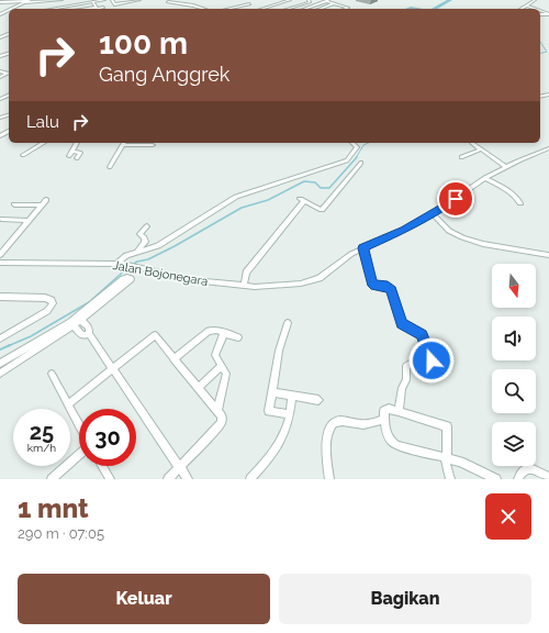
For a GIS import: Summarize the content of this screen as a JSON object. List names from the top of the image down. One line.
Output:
{"streets":{"street":["Jalan Bojonegara"]},"north":"bottom","page":{"turn":["100 m","Gang Anggrek"],"then":"Lalu","speed":"25 km/h","limit":"30","heading":["1 mnt","290 m · 07:05"],"buttons":["Keluar","Bagikan"]}}
